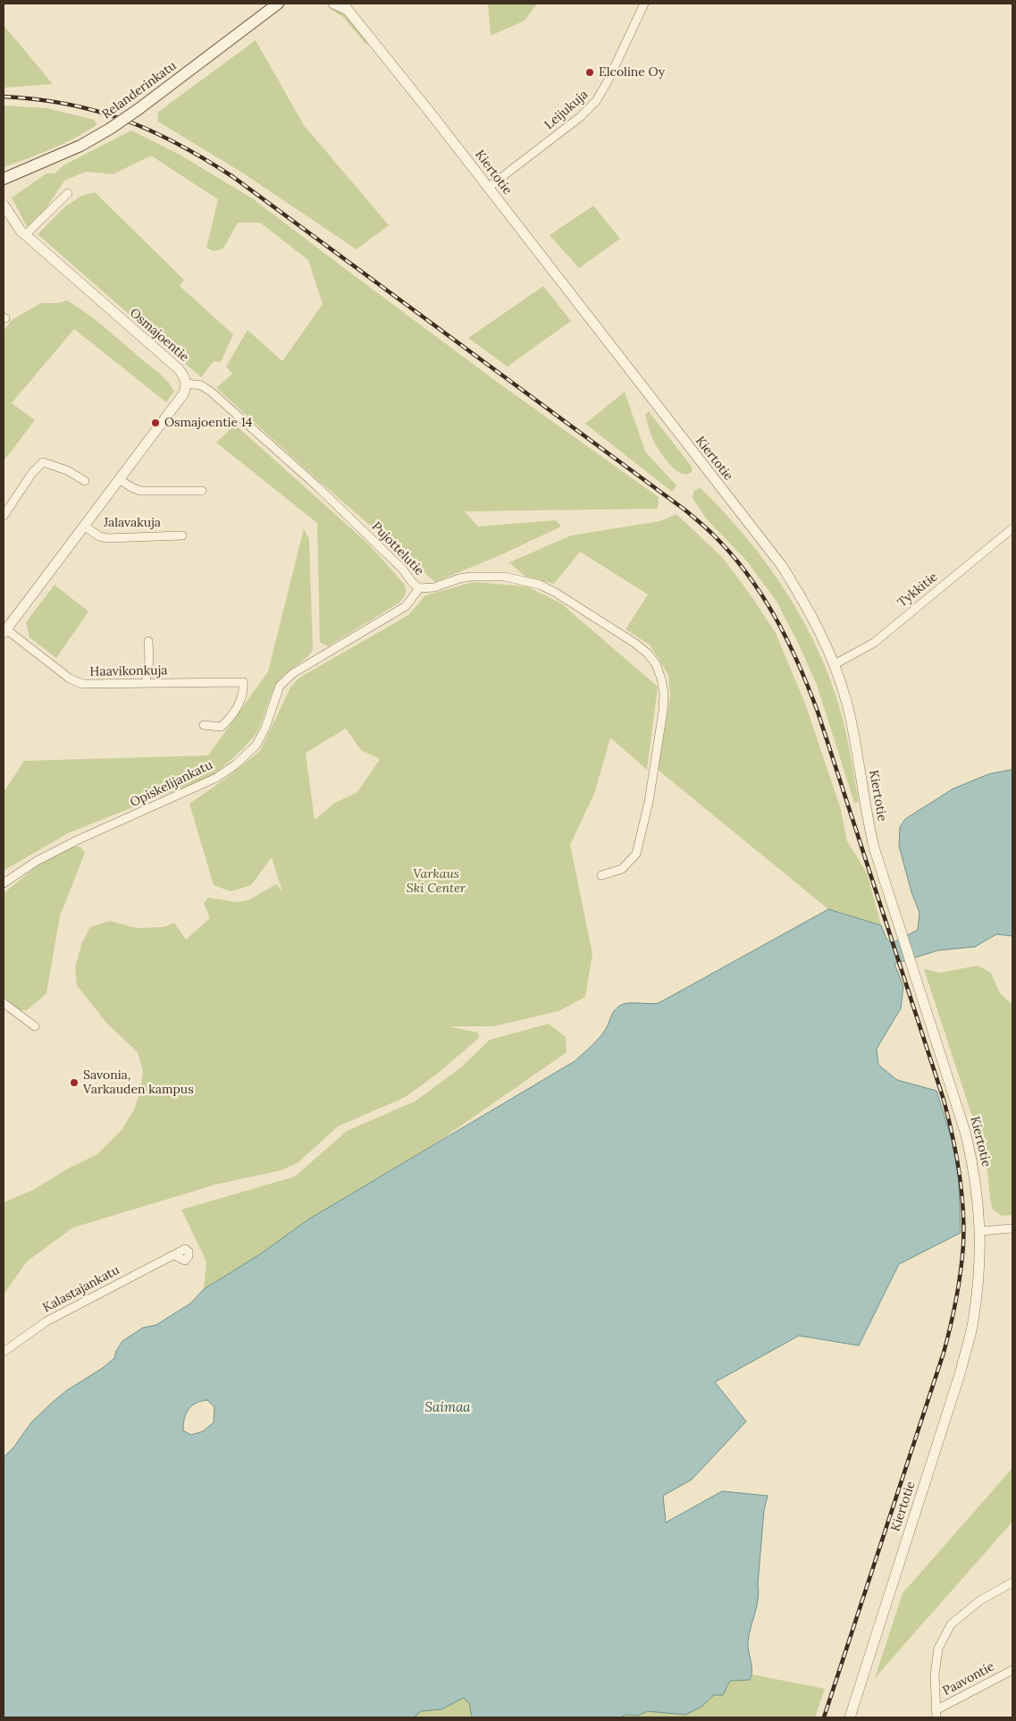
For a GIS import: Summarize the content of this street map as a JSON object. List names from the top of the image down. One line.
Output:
{"streets":{"main road":["Relanderinkatu"],"street":["Leijukuja","Kiertotie","Osmajoentie","Jalavakuja","Pujottelutie","Tykkitie","Haavikonkuja","Opiskelijankatu","Kalastajankatu","Paavontie"]},"crossings":[["Leijukuja","Kiertotie"],["Kiertotie","Tykkitie"],["Osmajoentie","Pujottelutie"],["Pujottelutie","Opiskelijankatu"]],"water":["Saimaa"],"parks":["Varkaus Ski Center"],"places":["Elcoline Oy","Osmajoentie 14","Savonia, Varkauden kampus"]}
